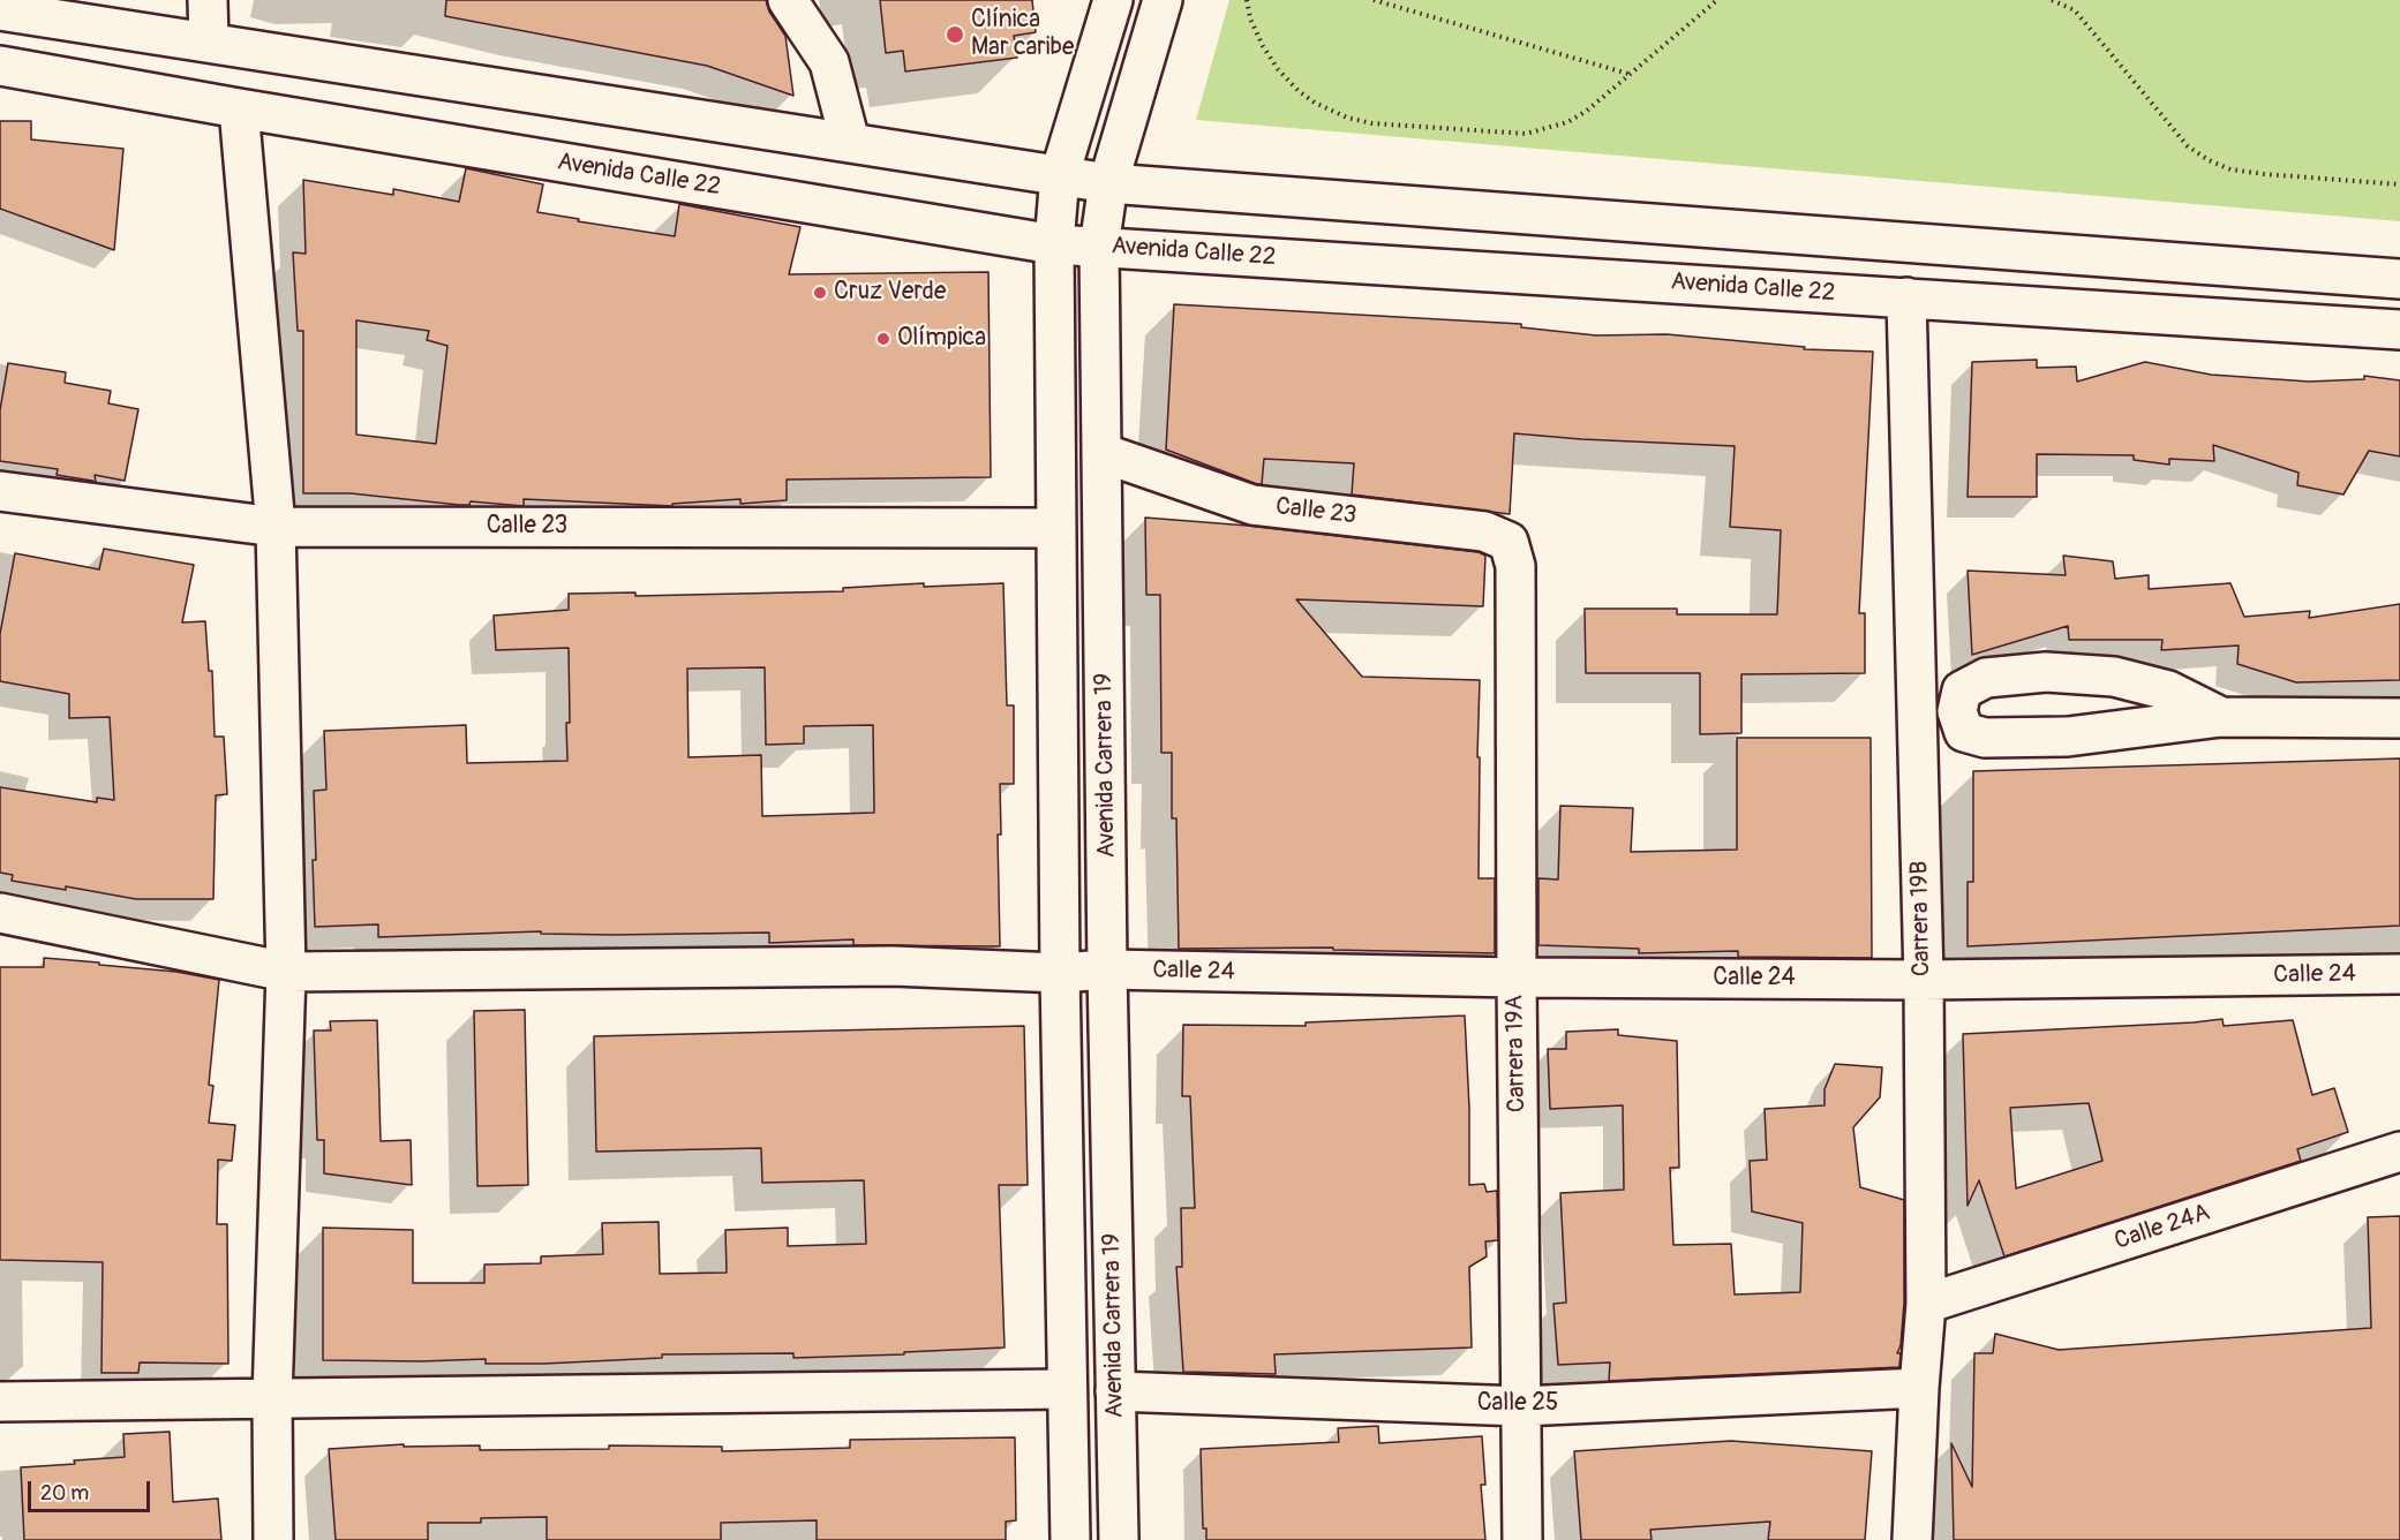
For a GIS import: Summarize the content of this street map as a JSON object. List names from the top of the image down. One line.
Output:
{"streets":{"street":["Avenida Calle 22","Calle 23","Avenida Carrera 19","Carrera 19B","Calle 24","Carrera 19A","Calle 24A","Calle 25"]},"crossings":[["Avenida Calle 22","Avenida Carrera 19"],["Avenida Calle 22","Carrera 19B"],["Calle 23","Avenida Carrera 19"],["Calle 23","Carrera 19A"],["Avenida Carrera 19","Calle 24"],["Avenida Carrera 19","Calle 25"],["Carrera 19B","Calle 24"],["Carrera 19B","Calle 24A"],["Carrera 19B","Calle 25"],["Calle 24","Carrera 19A"],["Carrera 19A","Calle 25"]],"places":["Clínica Mar caribe","Cruz Verde","Olímpica"],"scale_bar":"20 m"}
